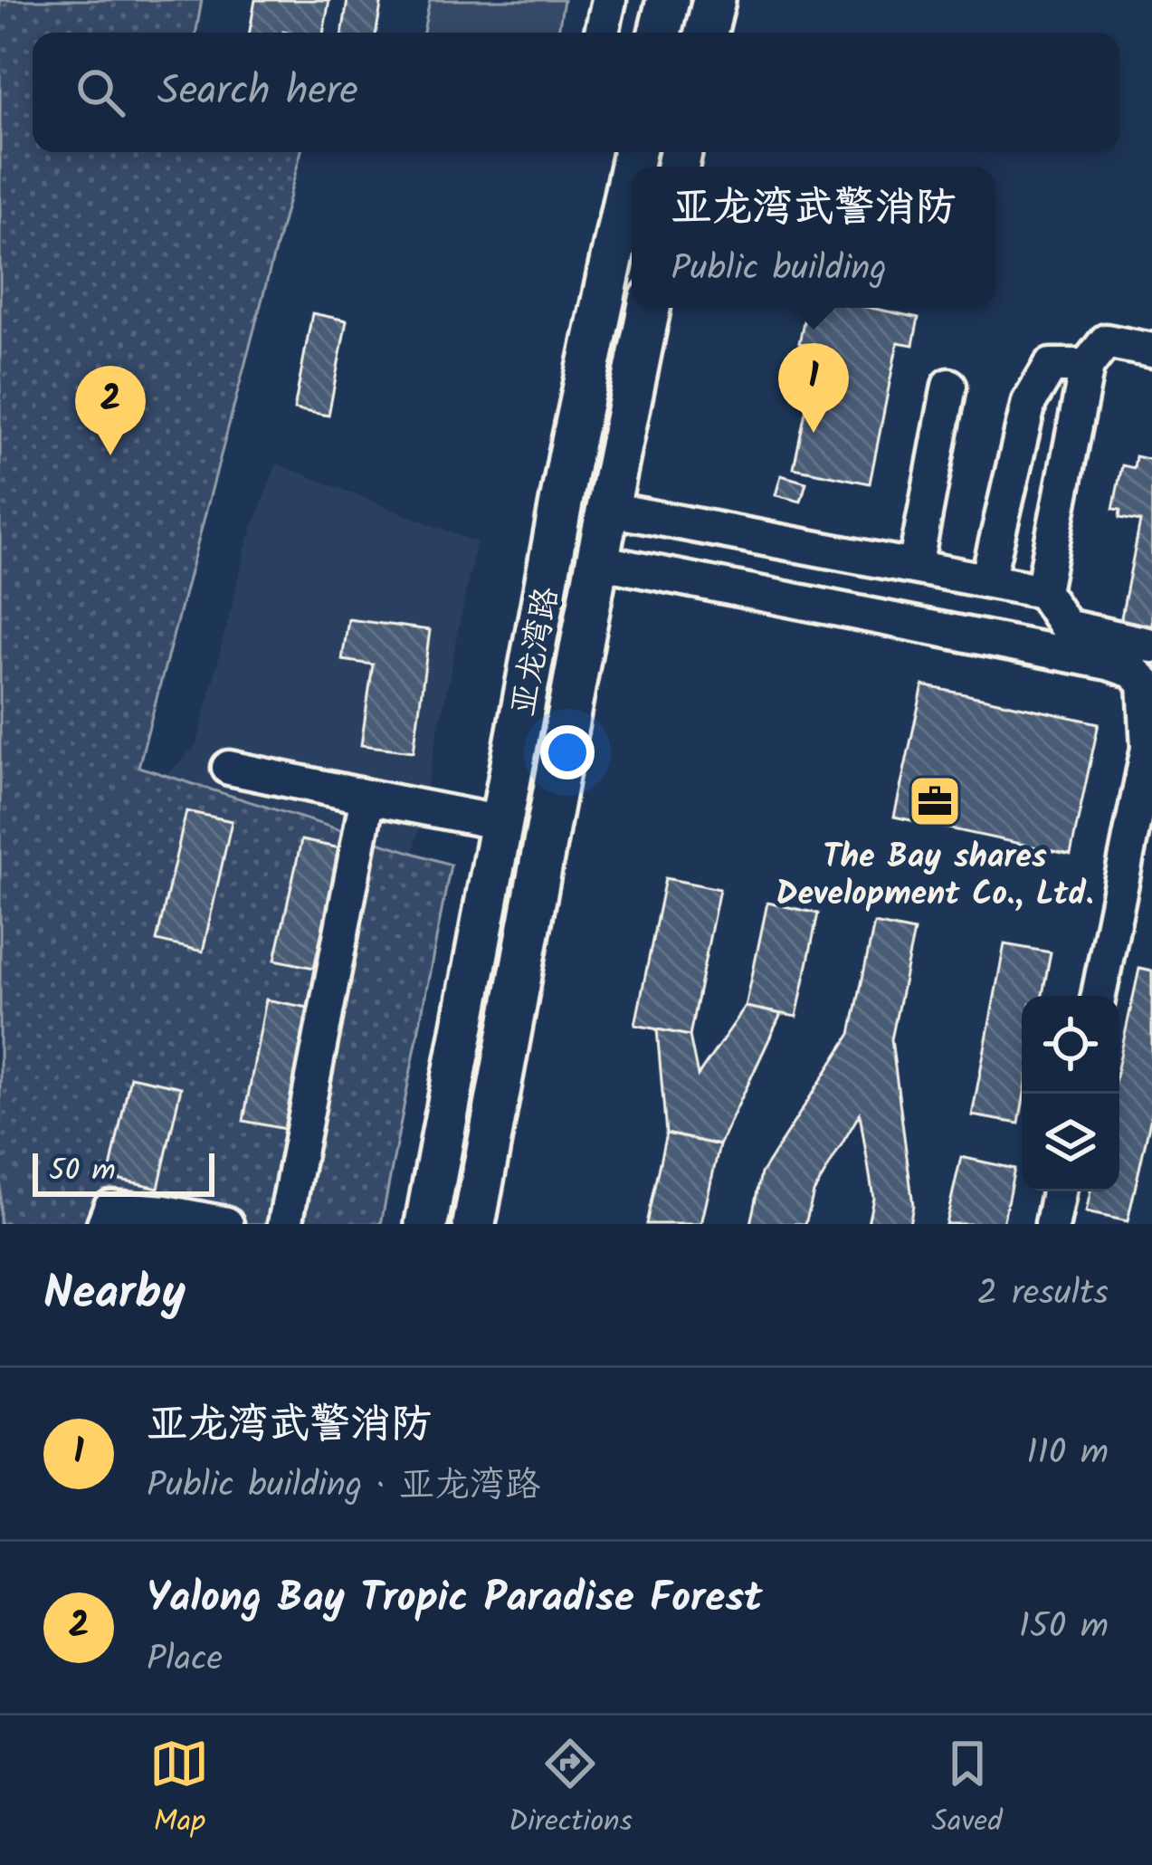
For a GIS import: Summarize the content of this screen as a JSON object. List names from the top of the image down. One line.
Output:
{"streets":{"main road":["亚龙湾路"]},"places":{"office":["The Bay shares Development Co., Ltd."]},"scale_bar":"50 m","page":{"search":"Search here","popup":["亚龙湾武警消防","Public building"],"pins":["1","2"],"scale":"50 m","heading":["Nearby","2 results"],"list":[{"mark":"1","name":"亚龙湾武警消防","note":"Public building · 亚龙湾路","value":"110 m"},{"mark":"2","name":"Yalong Bay Tropic Paradise Forest","note":"Place","value":"150 m"}],"nav":["Map","Directions","Saved"]}}
